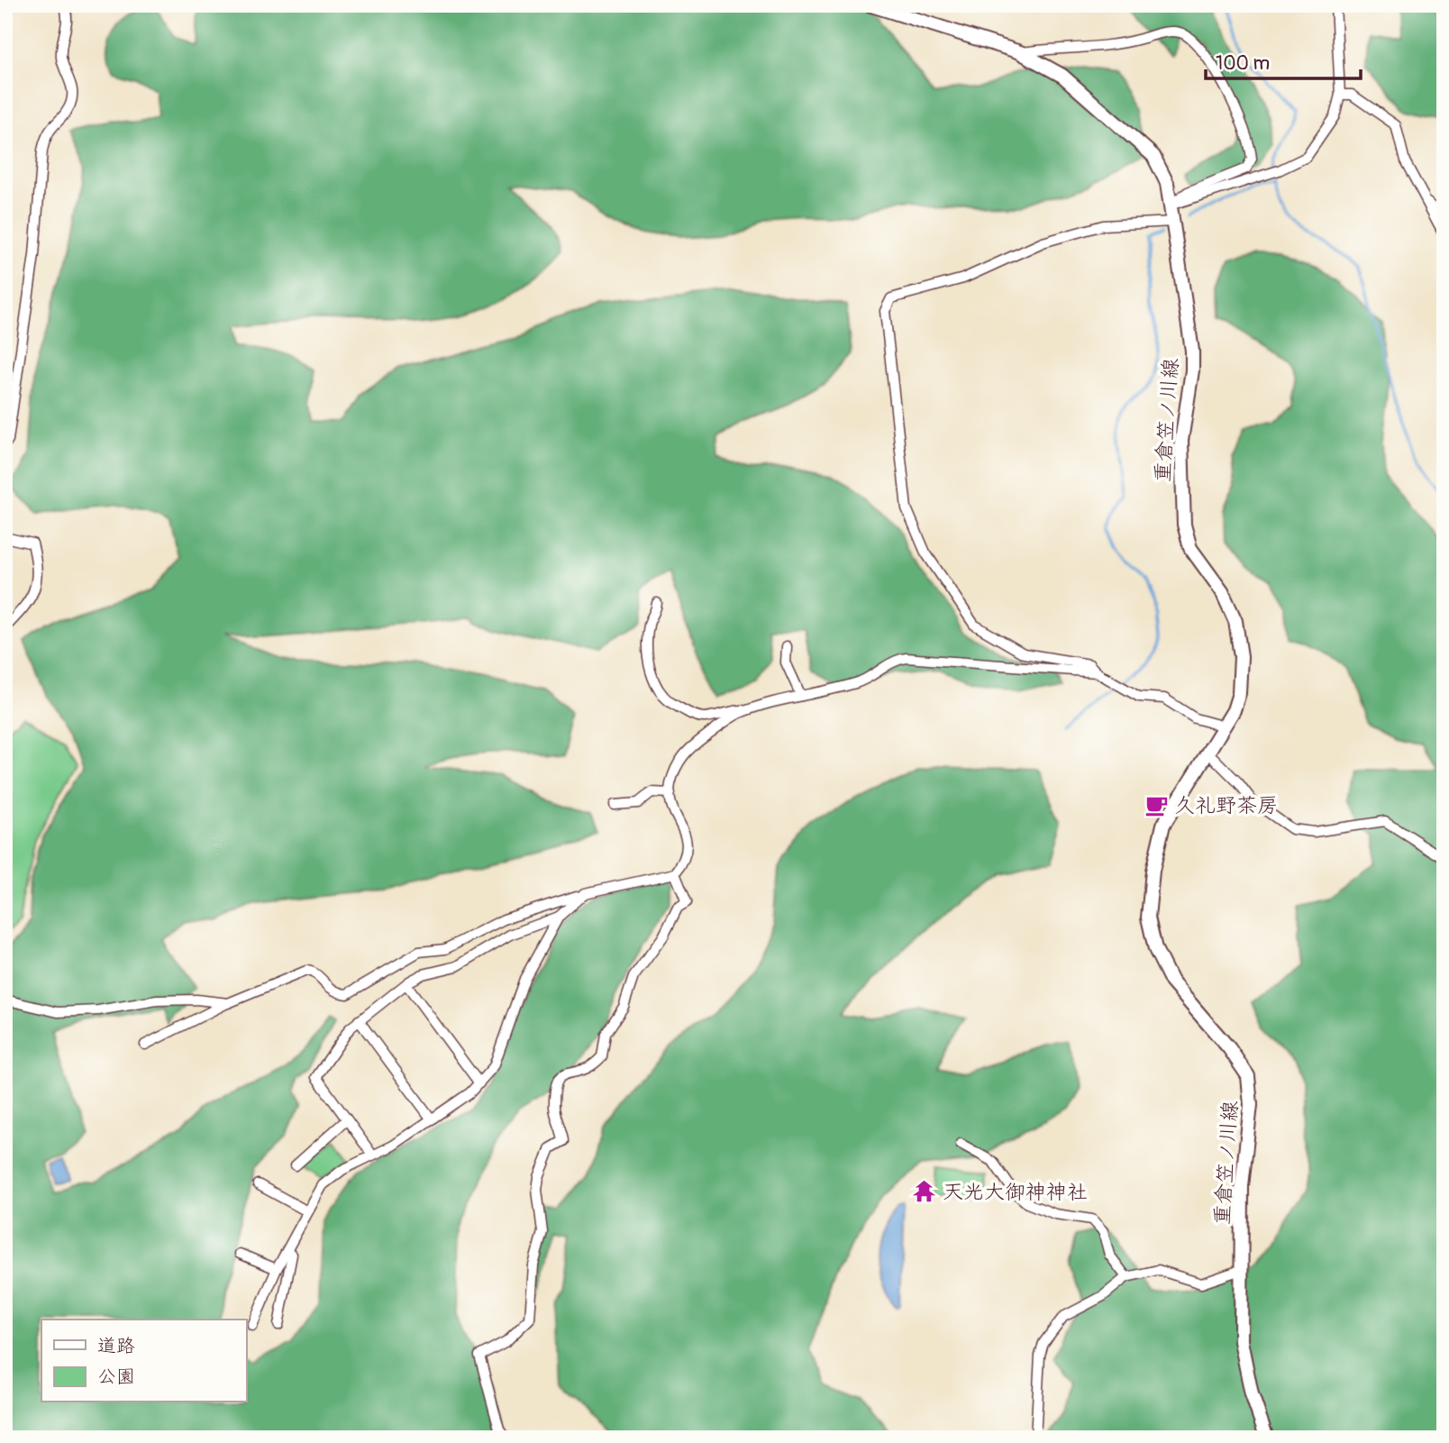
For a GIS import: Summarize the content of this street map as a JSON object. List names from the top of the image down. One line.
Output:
{"streets":{"main road":["重倉笠ノ川線"]},"places":{"cafe":["久礼野茶房"],"temple":["天光大御神神社"]},"legend":["道路","公園"],"scale_bar":"100 m"}
